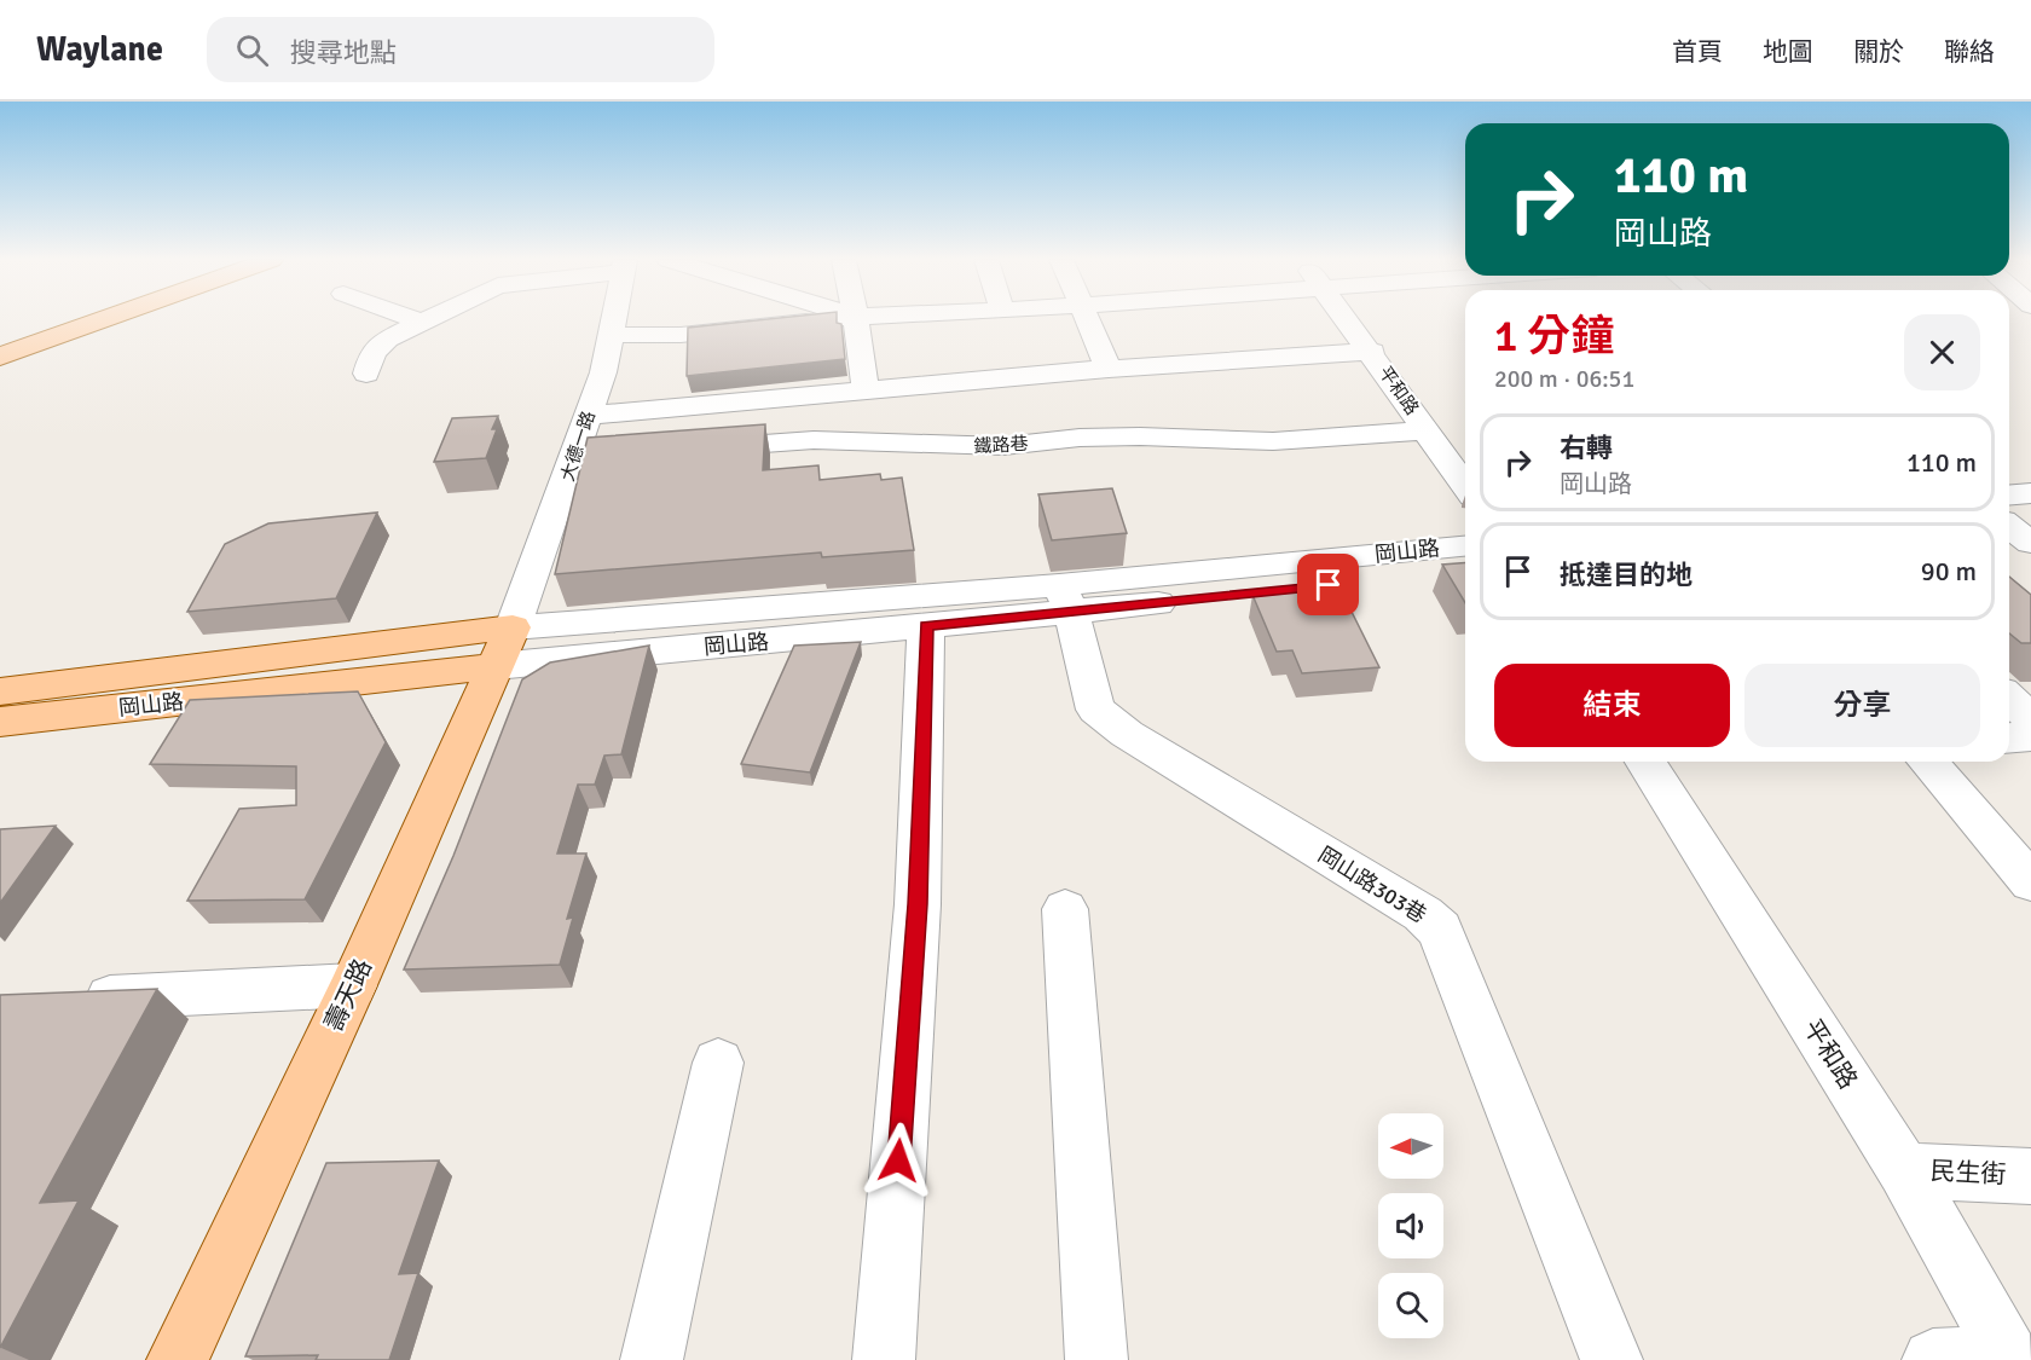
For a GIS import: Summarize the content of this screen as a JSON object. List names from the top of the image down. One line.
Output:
{"streets":{"main road":["岡山路","壽天路"],"street":["平和路","鐵路巷","大德一路","岡山路303巷","民生街"]},"crossings":[["平和路","鐵路巷"],["平和路","民生街"],["大德一路","岡山路"],["大德一路","壽天路"],["岡山路","岡山路303巷"],["岡山路","壽天路"]],"north":"left","page":{"header":"Waylane","search":"搜尋地點","nav":["首頁","地圖","關於","聯絡"],"turn":["110 m","岡山路"],"heading":["1 分鐘","200 m · 06:51"],"list":[{"name":"右轉","note":"岡山路","value":"110 m"},{"name":"抵達目的地","value":"90 m"}],"buttons":["結束","分享"]}}
